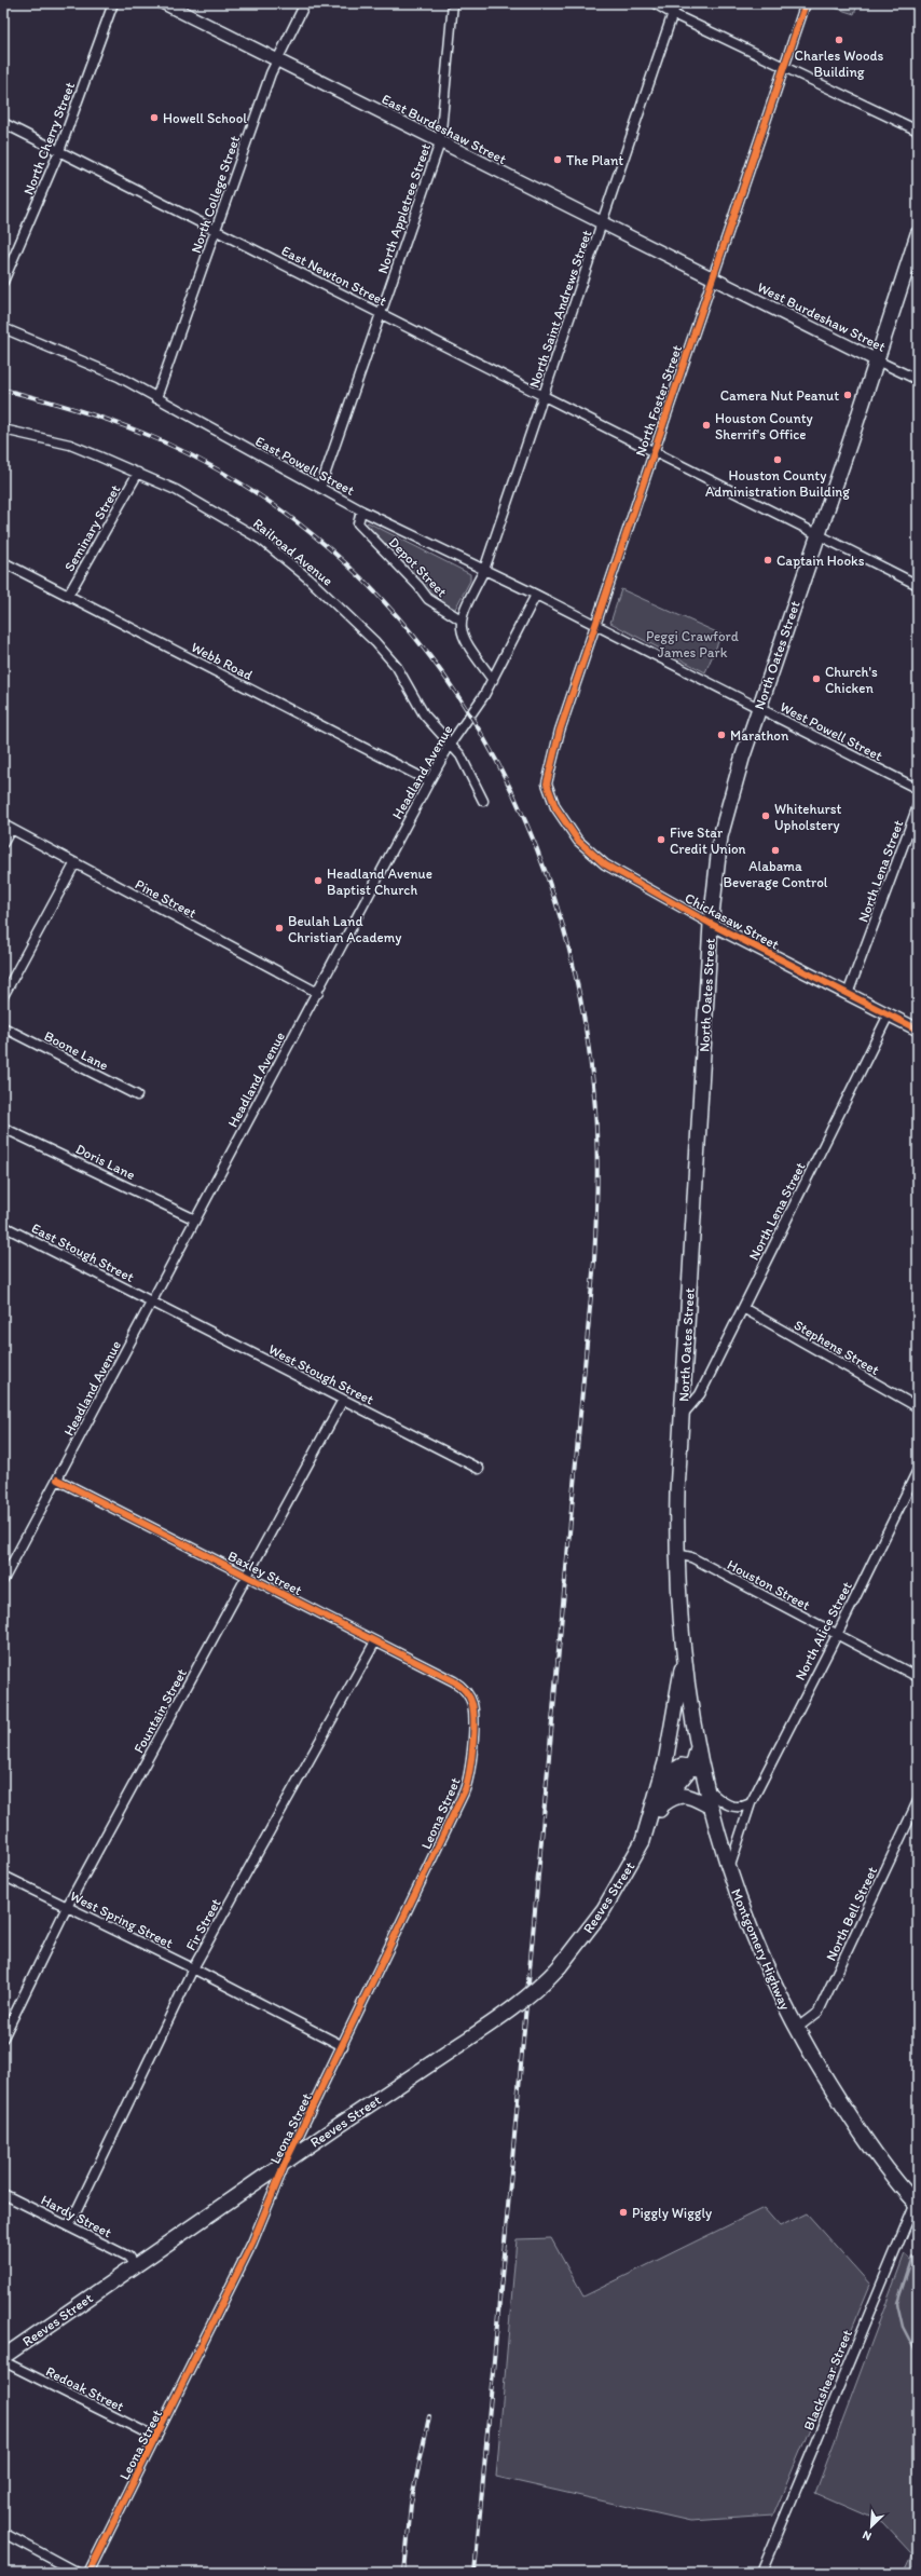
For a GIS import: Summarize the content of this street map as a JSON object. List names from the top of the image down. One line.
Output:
{"streets":{"main road":["North Oates Street","Reeves Street","Montgomery Highway"],"street":["East Burdeshaw Street","North Cherry Street","North College Street","North Appletree Street","East Newton Street","North Saint Andrews Street","West Burdeshaw Street","North Foster Street","East Powell Street","Seminary Street","Railroad Avenue","Depot Street","Webb Road","West Powell Street","Headland Avenue","North Lena Street","Pine Street","Chickasaw Street","Boone Lane","Doris Lane","East Stough Street","Stephens Street","West Stough Street","Baxley Street","Houston Street","North Alice Street","Fountain Street","Leona Street","North Bell Street","West Spring Street","Fir Street","Hardy Street","Blackshear Street","Redoak Street"]},"crossings":[["East Burdeshaw Street","North College Street"],["East Burdeshaw Street","North Appletree Street"],["East Burdeshaw Street","North Saint Andrews Street"],["East Burdeshaw Street","West Burdeshaw Street"],["East Burdeshaw Street","North Foster Street"],["North Cherry Street","East Newton Street"],["North College Street","East Newton Street"],["North College Street","East Powell Street"],["North Appletree Street","East Newton Street"],["North Appletree Street","East Powell Street"],["East Newton Street","North Saint Andrews Street"],["East Newton Street","North Foster Street"],["East Newton Street","North Oates Street"],["North Saint Andrews Street","East Powell Street"],["North Saint Andrews Street","Depot Street"],["West Burdeshaw Street","North Foster Street"],["West Burdeshaw Street","North Oates Street"],["North Foster Street","East Powell Street"],["North Foster Street","West Powell Street"],["North Foster Street","Chickasaw Street"],["East Powell Street","Depot Street"],["East Powell Street","West Powell Street"],["East Powell Street","Headland Avenue"],["Seminary Street","Railroad Avenue"],["Seminary Street","Webb Road"],["Railroad Avenue","Headland Avenue"],["North Oates Street","West Powell Street"],["North Oates Street","North Lena Street"],["North Oates Street","Chickasaw Street"],["North Oates Street","Houston Street"],["North Oates Street","Reeves Street"],["North Oates Street","Montgomery Highway"],["Webb Road","Headland Avenue"],["Headland Avenue","Pine Street"],["Headland Avenue","Doris Lane"],["Headland Avenue","East Stough Street"],["Headland Avenue","West Stough Street"],["Headland Avenue","Baxley Street"],["North Lena Street","Chickasaw Street"],["North Lena Street","Stephens Street"],["East Stough Street","West Stough Street"],["West Stough Street","Fountain Street"],["Baxley Street","Fountain Street"],["Baxley Street","Leona Street"],["Baxley Street","Fir Street"],["Houston Street","North Alice Street"],["North Alice Street","Montgomery Highway"],["Fountain Street","West Spring Street"],["Leona Street","Reeves Street"],["Leona Street","West Spring Street"],["Leona Street","Redoak Street"],["Reeves Street","Montgomery Highway"],["Reeves Street","Hardy Street"],["North Bell Street","Montgomery Highway"],["West Spring Street","Fir Street"],["Fir Street","Hardy Street"],["Montgomery Highway","Blackshear Street"]],"parks":["Peggi Crawford James Park"],"places":["Charles Woods Building","Howell School","The Plant","Camera Nut Peanut","Houston County Sherrif's Office","Houston County Administration Building","Captain Hooks","Church's Chicken","Marathon","Whitehurst Upholstery","Five Star Credit Union","Alabama Beverage Control","Headland Avenue Baptist Church","Beulah Land Christian Academy","Piggly Wiggly"],"north":"bottom left"}
